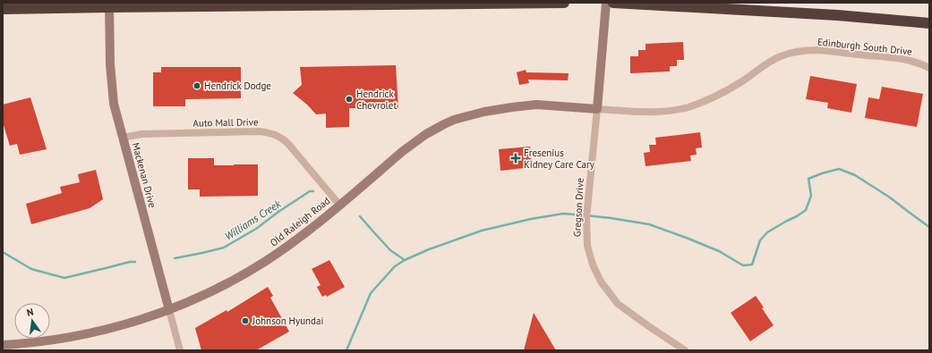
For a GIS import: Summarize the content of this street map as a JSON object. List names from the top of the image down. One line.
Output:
{"streets":{"street":["Edinburgh South Drive","Auto Mall Drive","Mackenan Drive","Gregson Drive","Old Raleigh Road"]},"crossings":[["Edinburgh South Drive","Gregson Drive"],["Edinburgh South Drive","Old Raleigh Road"],["Auto Mall Drive","Mackenan Drive"],["Auto Mall Drive","Old Raleigh Road"],["Mackenan Drive","Old Raleigh Road"],["Gregson Drive","Old Raleigh Road"]],"water":["Williams Creek"],"places":{"other":["Hendrick Dodge","Hendrick Chevrolet","Johnson Hyundai"],"health":["Fresenius Kidney Care Cary"]},"north":"top"}
